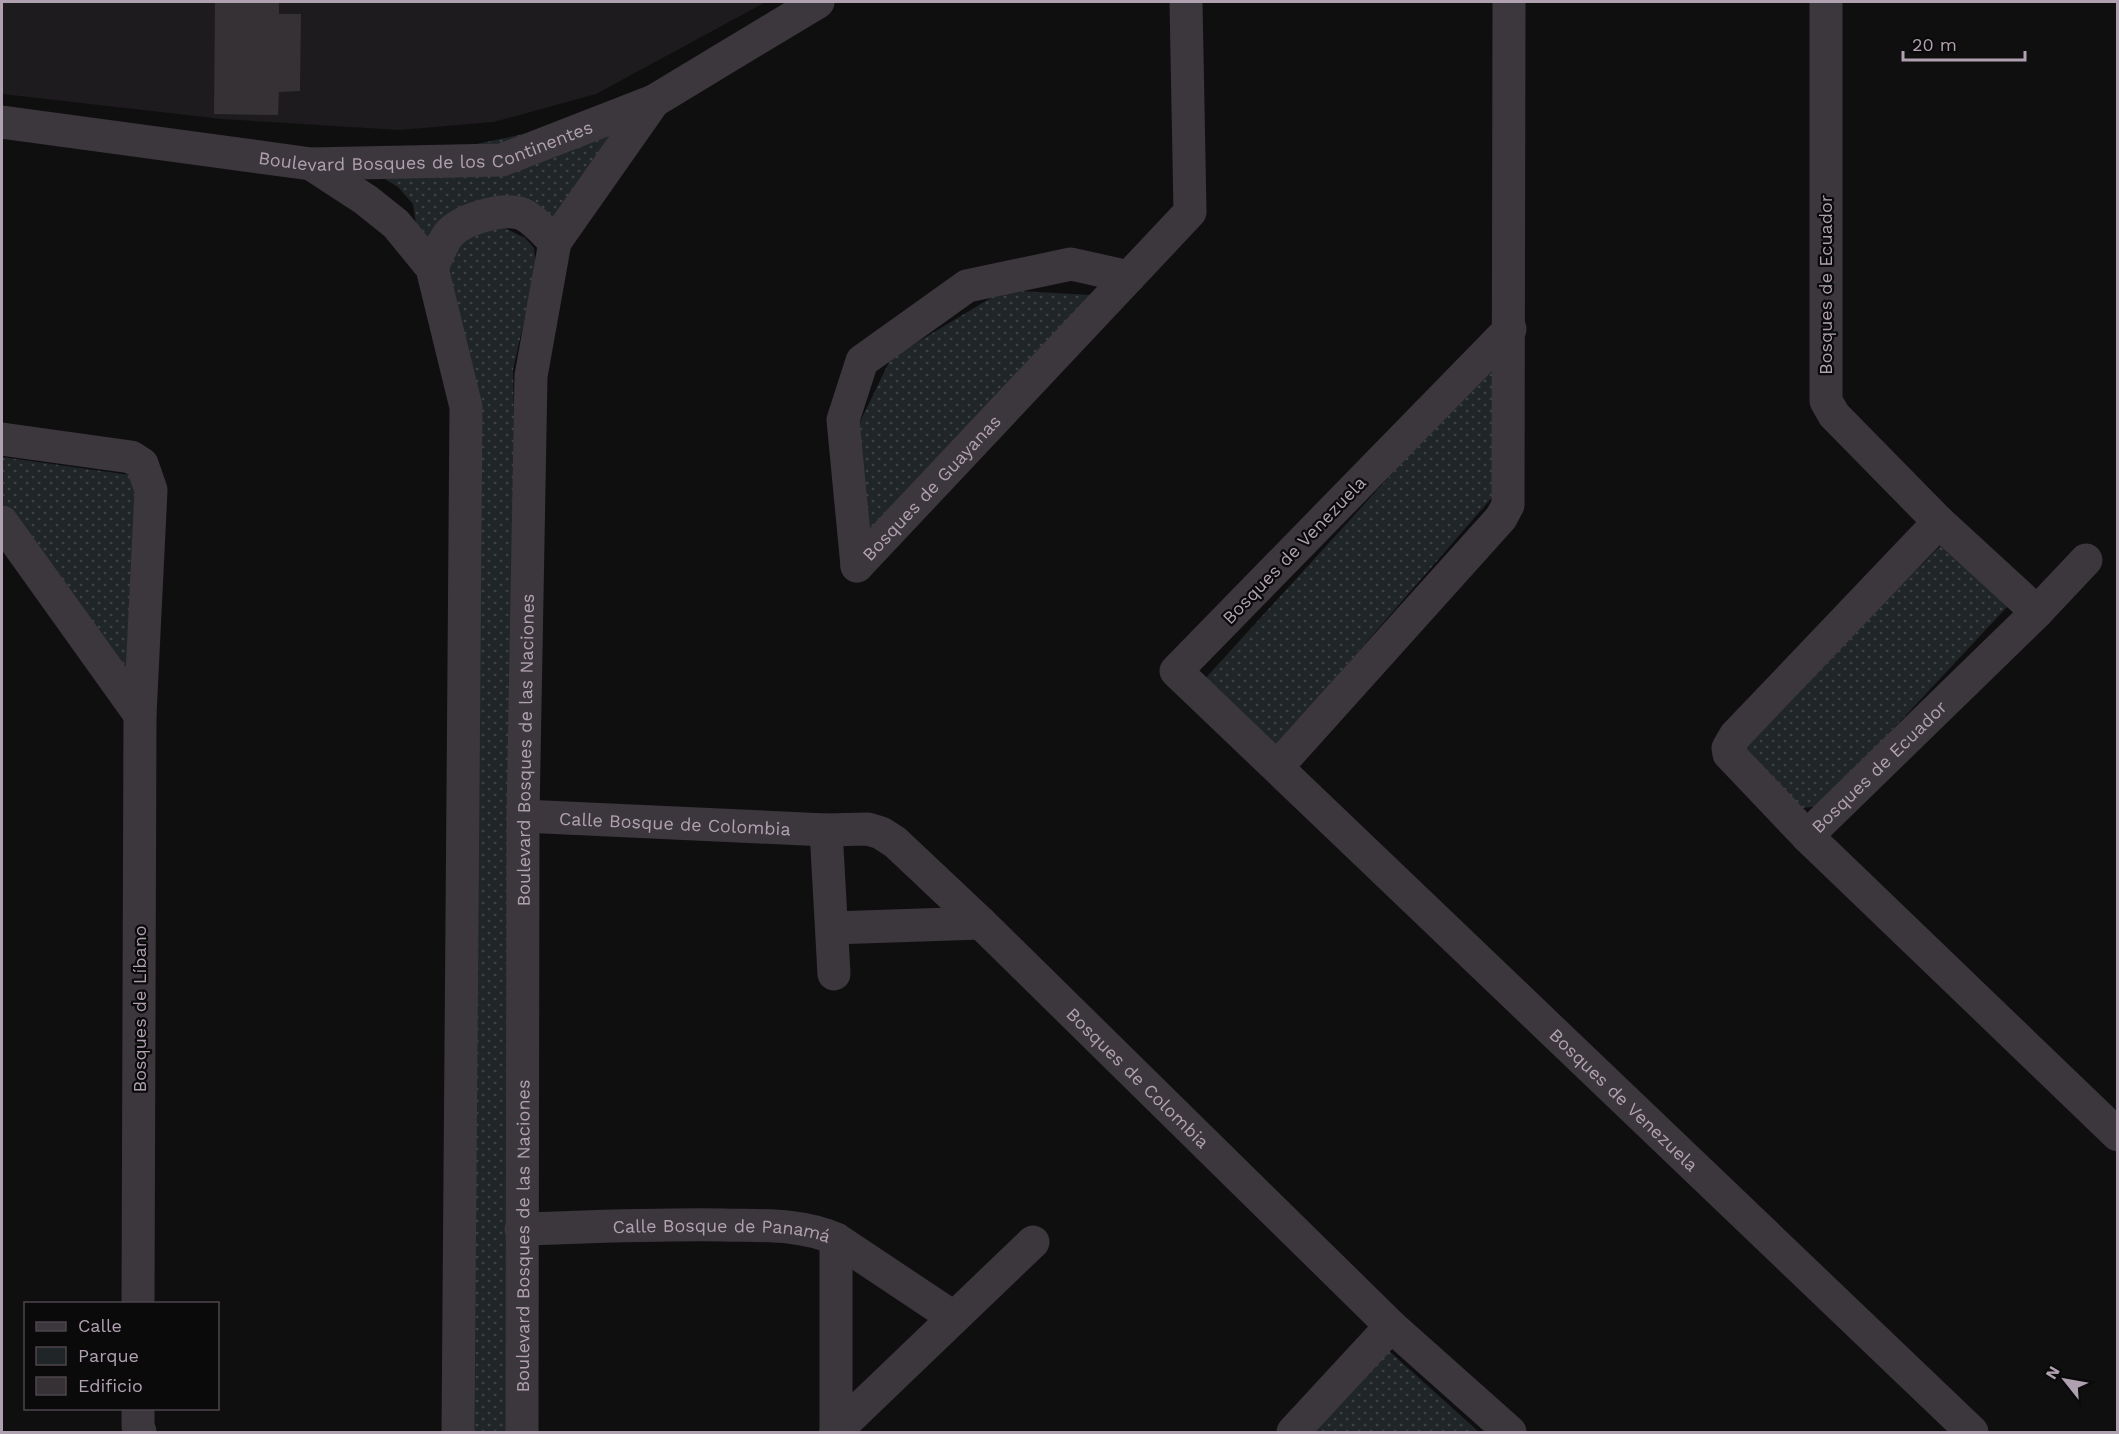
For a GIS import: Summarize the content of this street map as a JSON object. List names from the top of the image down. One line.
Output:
{"streets":{"street":["Boulevard Bosques de los Continentes","Bosques de Ecuador","Bosques de Guayanas","Bosques de Venezuela","Boulevard Bosques de las Naciones","Calle Bosque de Colombia","Bosques de Líbano","Bosques de Colombia","Calle Bosque de Panamá"]},"crossings":[["Boulevard Bosques de los Continentes","Boulevard Bosques de las Naciones"],["Boulevard Bosques de las Naciones","Calle Bosque de Colombia"],["Boulevard Bosques de las Naciones","Calle Bosque de Panamá"],["Calle Bosque de Colombia","Bosques de Colombia"]],"legend":["Calle","Parque","Edificio"],"scale_bar":"20 m","north":"top left"}
